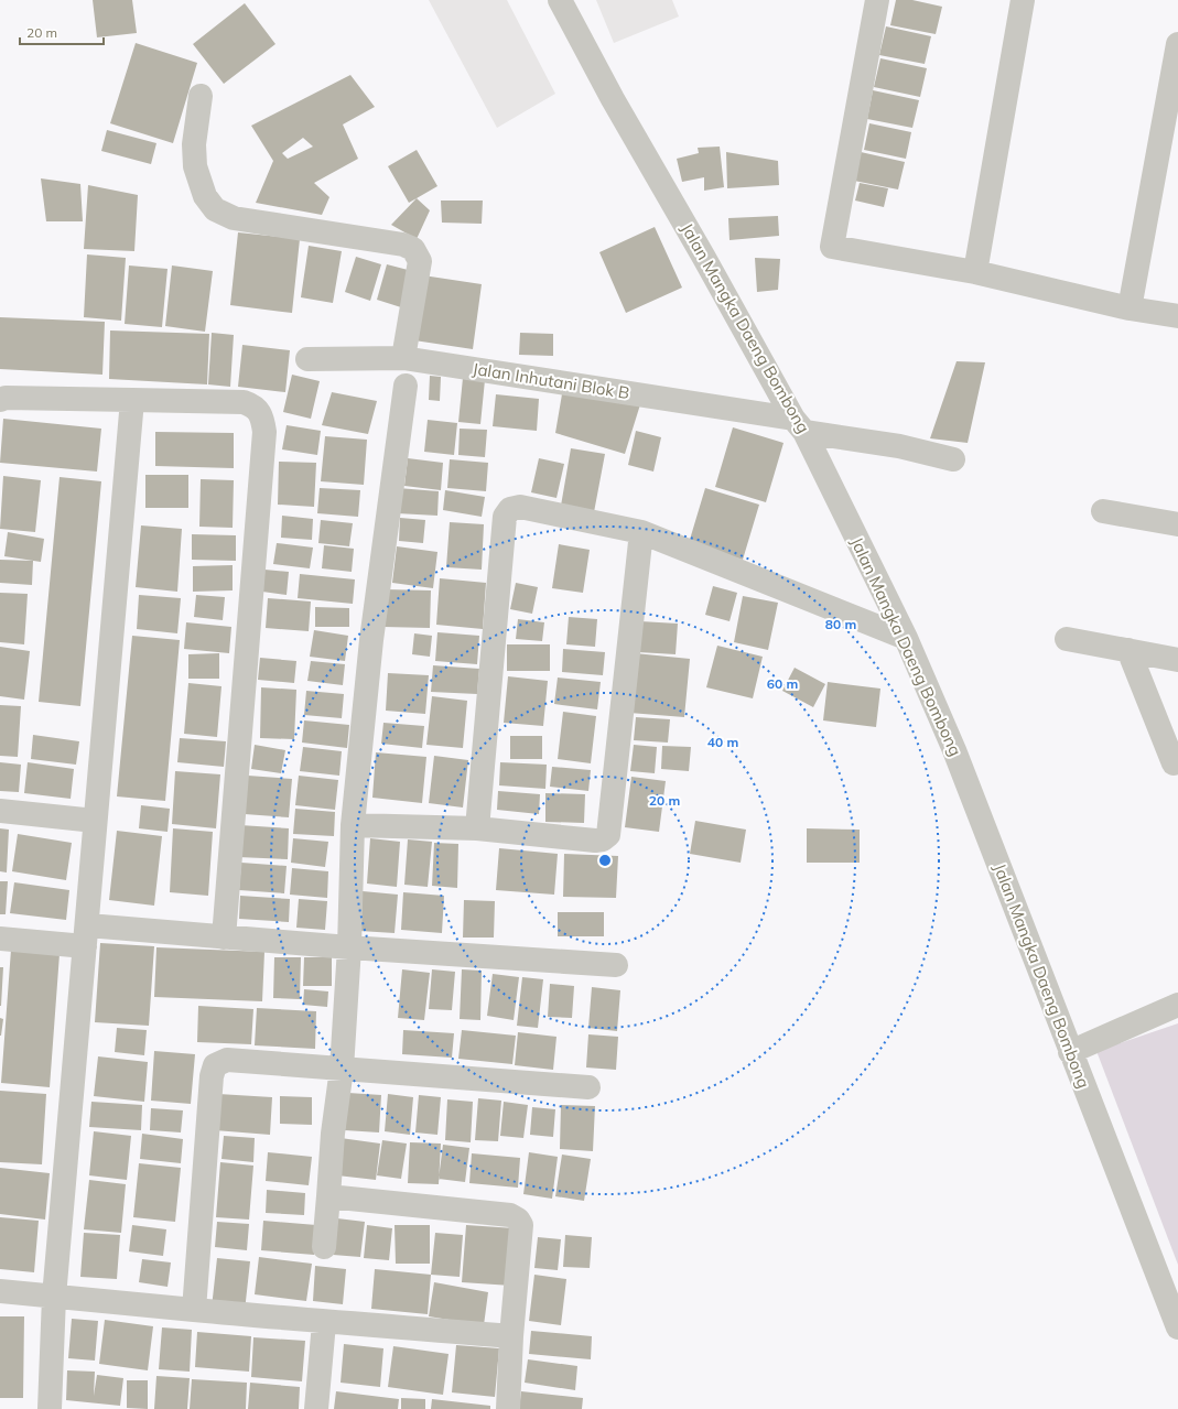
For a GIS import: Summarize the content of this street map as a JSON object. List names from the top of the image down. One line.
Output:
{"streets":{"street":["Jalan Mangka Daeng Bombong","Jalan Inhutani Blok B"]},"crossings":[["Jalan Mangka Daeng Bombong","Jalan Inhutani Blok B"]],"scale_bar":"20 m","rings":["80 m","60 m","40 m","20 m"]}
